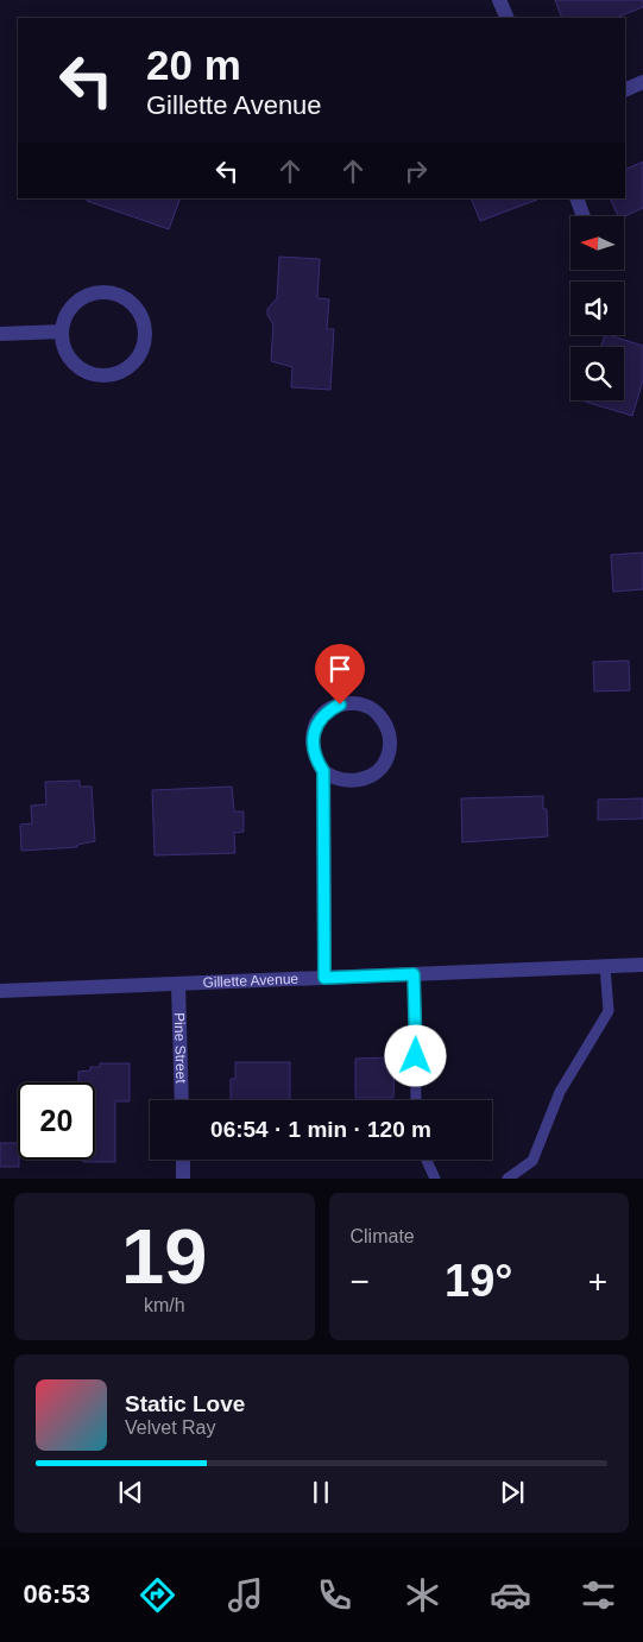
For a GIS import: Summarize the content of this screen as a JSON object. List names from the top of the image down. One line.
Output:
{"streets":{"street":["Gillette Avenue","Pine Street"]},"crossings":[["Gillette Avenue","Pine Street"]],"north":"left","page":{"turn":["20 m","Gillette Avenue"],"limit":"20","trip":"06:54 · 1 min · 120 m","tile":[["19","km/h"],"Climate"],"heat":["−","19°","+"],"song":["Static Love","Velvet Ray"],"tabs":"06:53"}}
